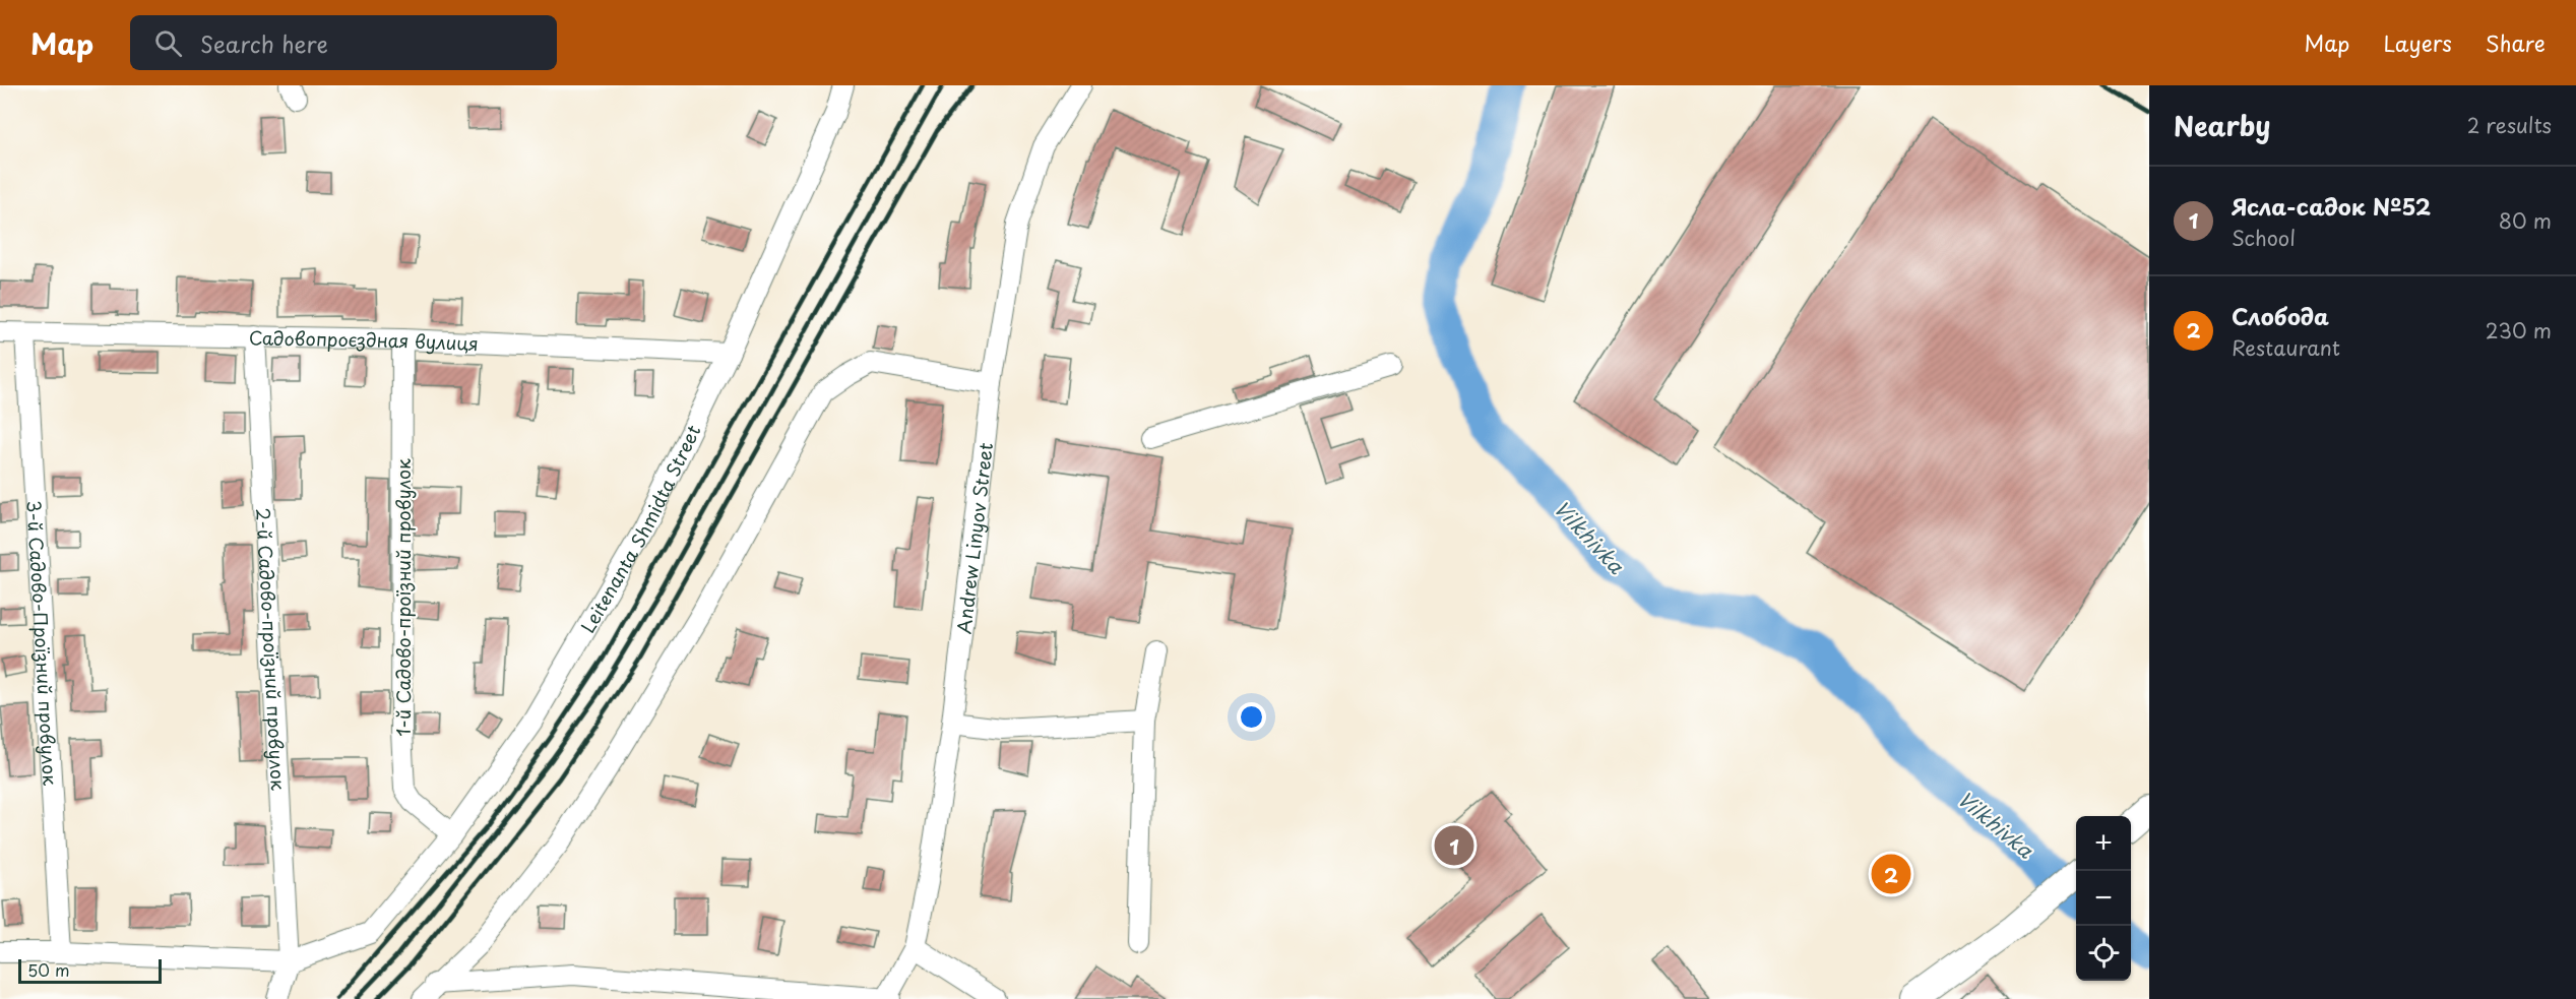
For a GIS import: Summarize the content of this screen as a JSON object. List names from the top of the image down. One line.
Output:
{"streets":{"street":["Садовопроєздная вулиця","Leitenanta Shmidta Street","Andrew Linyov Street","1-й Садово-проїзний провулок","3-й Садово-Проїзний провулок","2-й Садово-проїзний провулок"]},"crossings":[["Садовопроєздная вулиця","Leitenanta Shmidta Street"],["Садовопроєздная вулиця","1-й Садово-проїзний провулок"],["Садовопроєздная вулиця","3-й Садово-Проїзний провулок"],["Садовопроєздная вулиця","2-й Садово-проїзний провулок"],["Leitenanta Shmidta Street","1-й Садово-проїзний провулок"],["Leitenanta Shmidta Street","2-й Садово-проїзний провулок"]],"water":["Vilkhivka"],"scale_bar":"50 m","page":{"header":"Map","search":"Search here","nav":["Map","Layers","Share"],"heading":["Nearby","2 results"],"list":[{"mark":"1","name":"Ясла-садок №52","note":"School","value":"80 m"},{"mark":"2","name":"Слобода","note":"Restaurant","value":"230 m"}],"map_buttons":["+","−"],"pins":["1","2"],"scale":"50 m"}}
